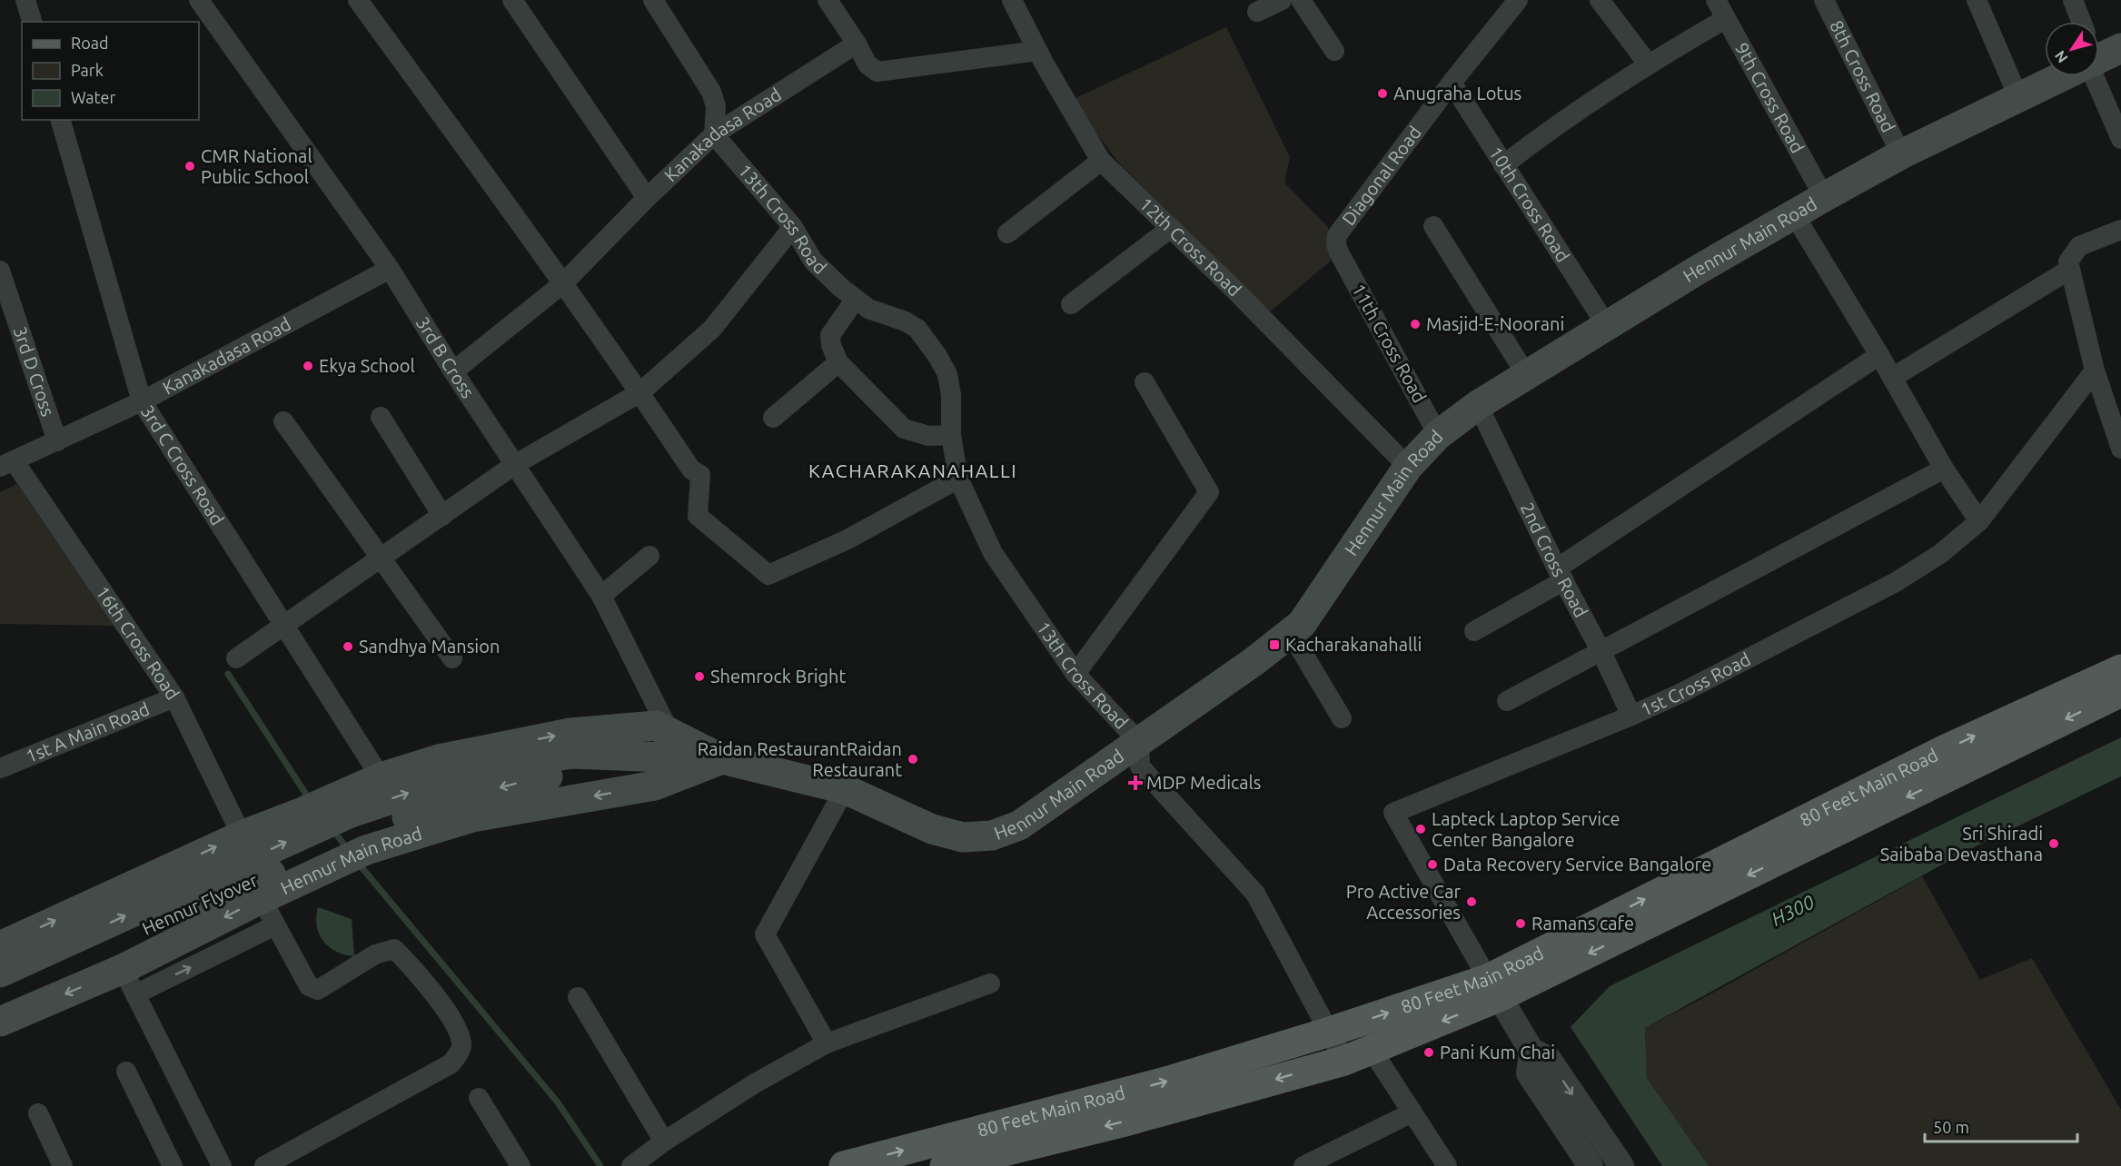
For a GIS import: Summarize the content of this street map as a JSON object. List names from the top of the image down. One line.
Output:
{"streets":{"main road":["Hennur Main Road","80 Feet Main Road","Hennur Flyover"],"street":["8th Cross Road","9th Cross Road","Kanakadasa Road","Diagonal Road","10th Cross Road","13th Cross Road","12th Cross Road","11th Cross Road","3rd B Cross","3rd D Cross","3rd C Cross Road","2nd Cross Road","16th Cross Road","1st Cross Road","1st A Main Road"]},"crossings":[["8th Cross Road","Hennur Main Road"],["9th Cross Road","Hennur Main Road"],["Kanakadasa Road","13th Cross Road"],["Kanakadasa Road","3rd B Cross"],["Kanakadasa Road","3rd D Cross"],["Kanakadasa Road","3rd C Cross Road"],["Kanakadasa Road","16th Cross Road"],["Diagonal Road","10th Cross Road"],["Diagonal Road","11th Cross Road"],["10th Cross Road","Hennur Main Road"],["13th Cross Road","Hennur Main Road"],["13th Cross Road","80 Feet Main Road"],["Hennur Main Road","12th Cross Road"],["Hennur Main Road","11th Cross Road"],["Hennur Main Road","3rd B Cross"],["Hennur Main Road","3rd C Cross Road"],["Hennur Main Road","2nd Cross Road"],["Hennur Main Road","16th Cross Road"],["Hennur Main Road","Hennur Flyover"],["2nd Cross Road","1st Cross Road"],["16th Cross Road","1st A Main Road"],["1st Cross Road","80 Feet Main Road"]],"districts":["KACHARAKANAHALLI"],"water":["H300"],"places":{"other":["Anugraha Lotus","CMR National Public School","Masjid-E-Noorani","Ekya School","Sandhya Mansion","Shemrock Bright","Raidan RestaurantRaidan Restaurant","Lapteck Laptop Service Center Bangalore","Sri Shiradi Saibaba Devasthana","Data Recovery Service Bangalore","Pro Active Car Accessories","Ramans cafe","Pani Kum Chai"],"transit":["Kacharakanahalli"],"health":["MDP Medicals"]},"legend":["Road","Park","Water"],"scale_bar":"50 m","north":"bottom left"}
